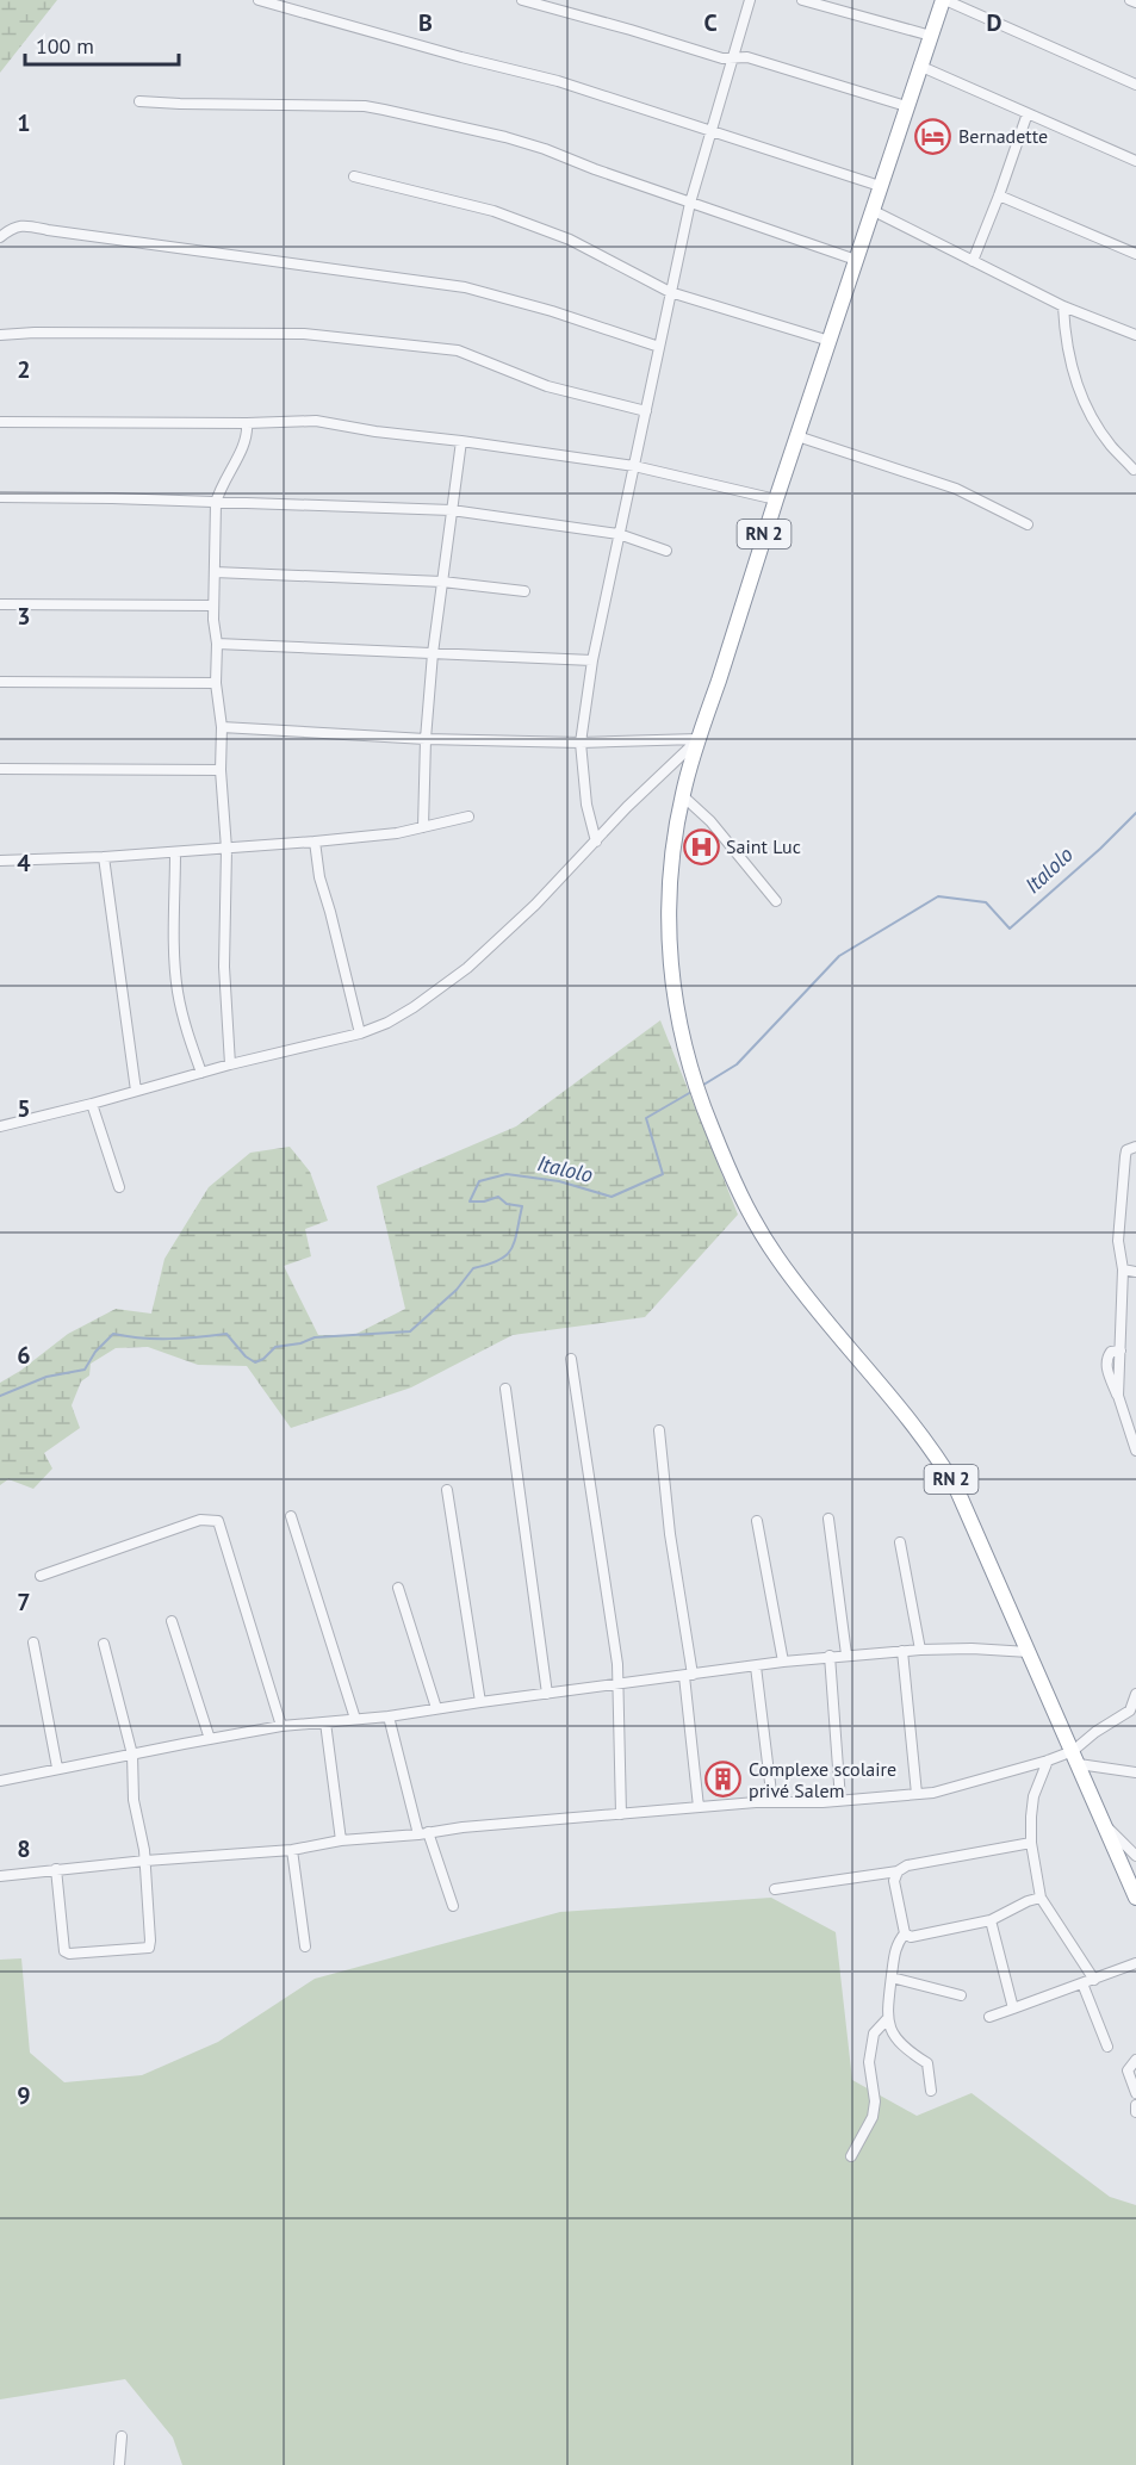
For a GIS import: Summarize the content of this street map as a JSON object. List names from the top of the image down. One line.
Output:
{"streets":{"highway":["RN 2"]},"water":["Italolo"],"places":{"hotel":["Bernadette"],"hospital":["Saint Luc"],"building":["Complexe scolaire privé Salem"]},"scale_bar":"100 m","grid":{"columns":["B","C","D"],"rows":["1","2","3","4","5","6","7","8","9"]}}
